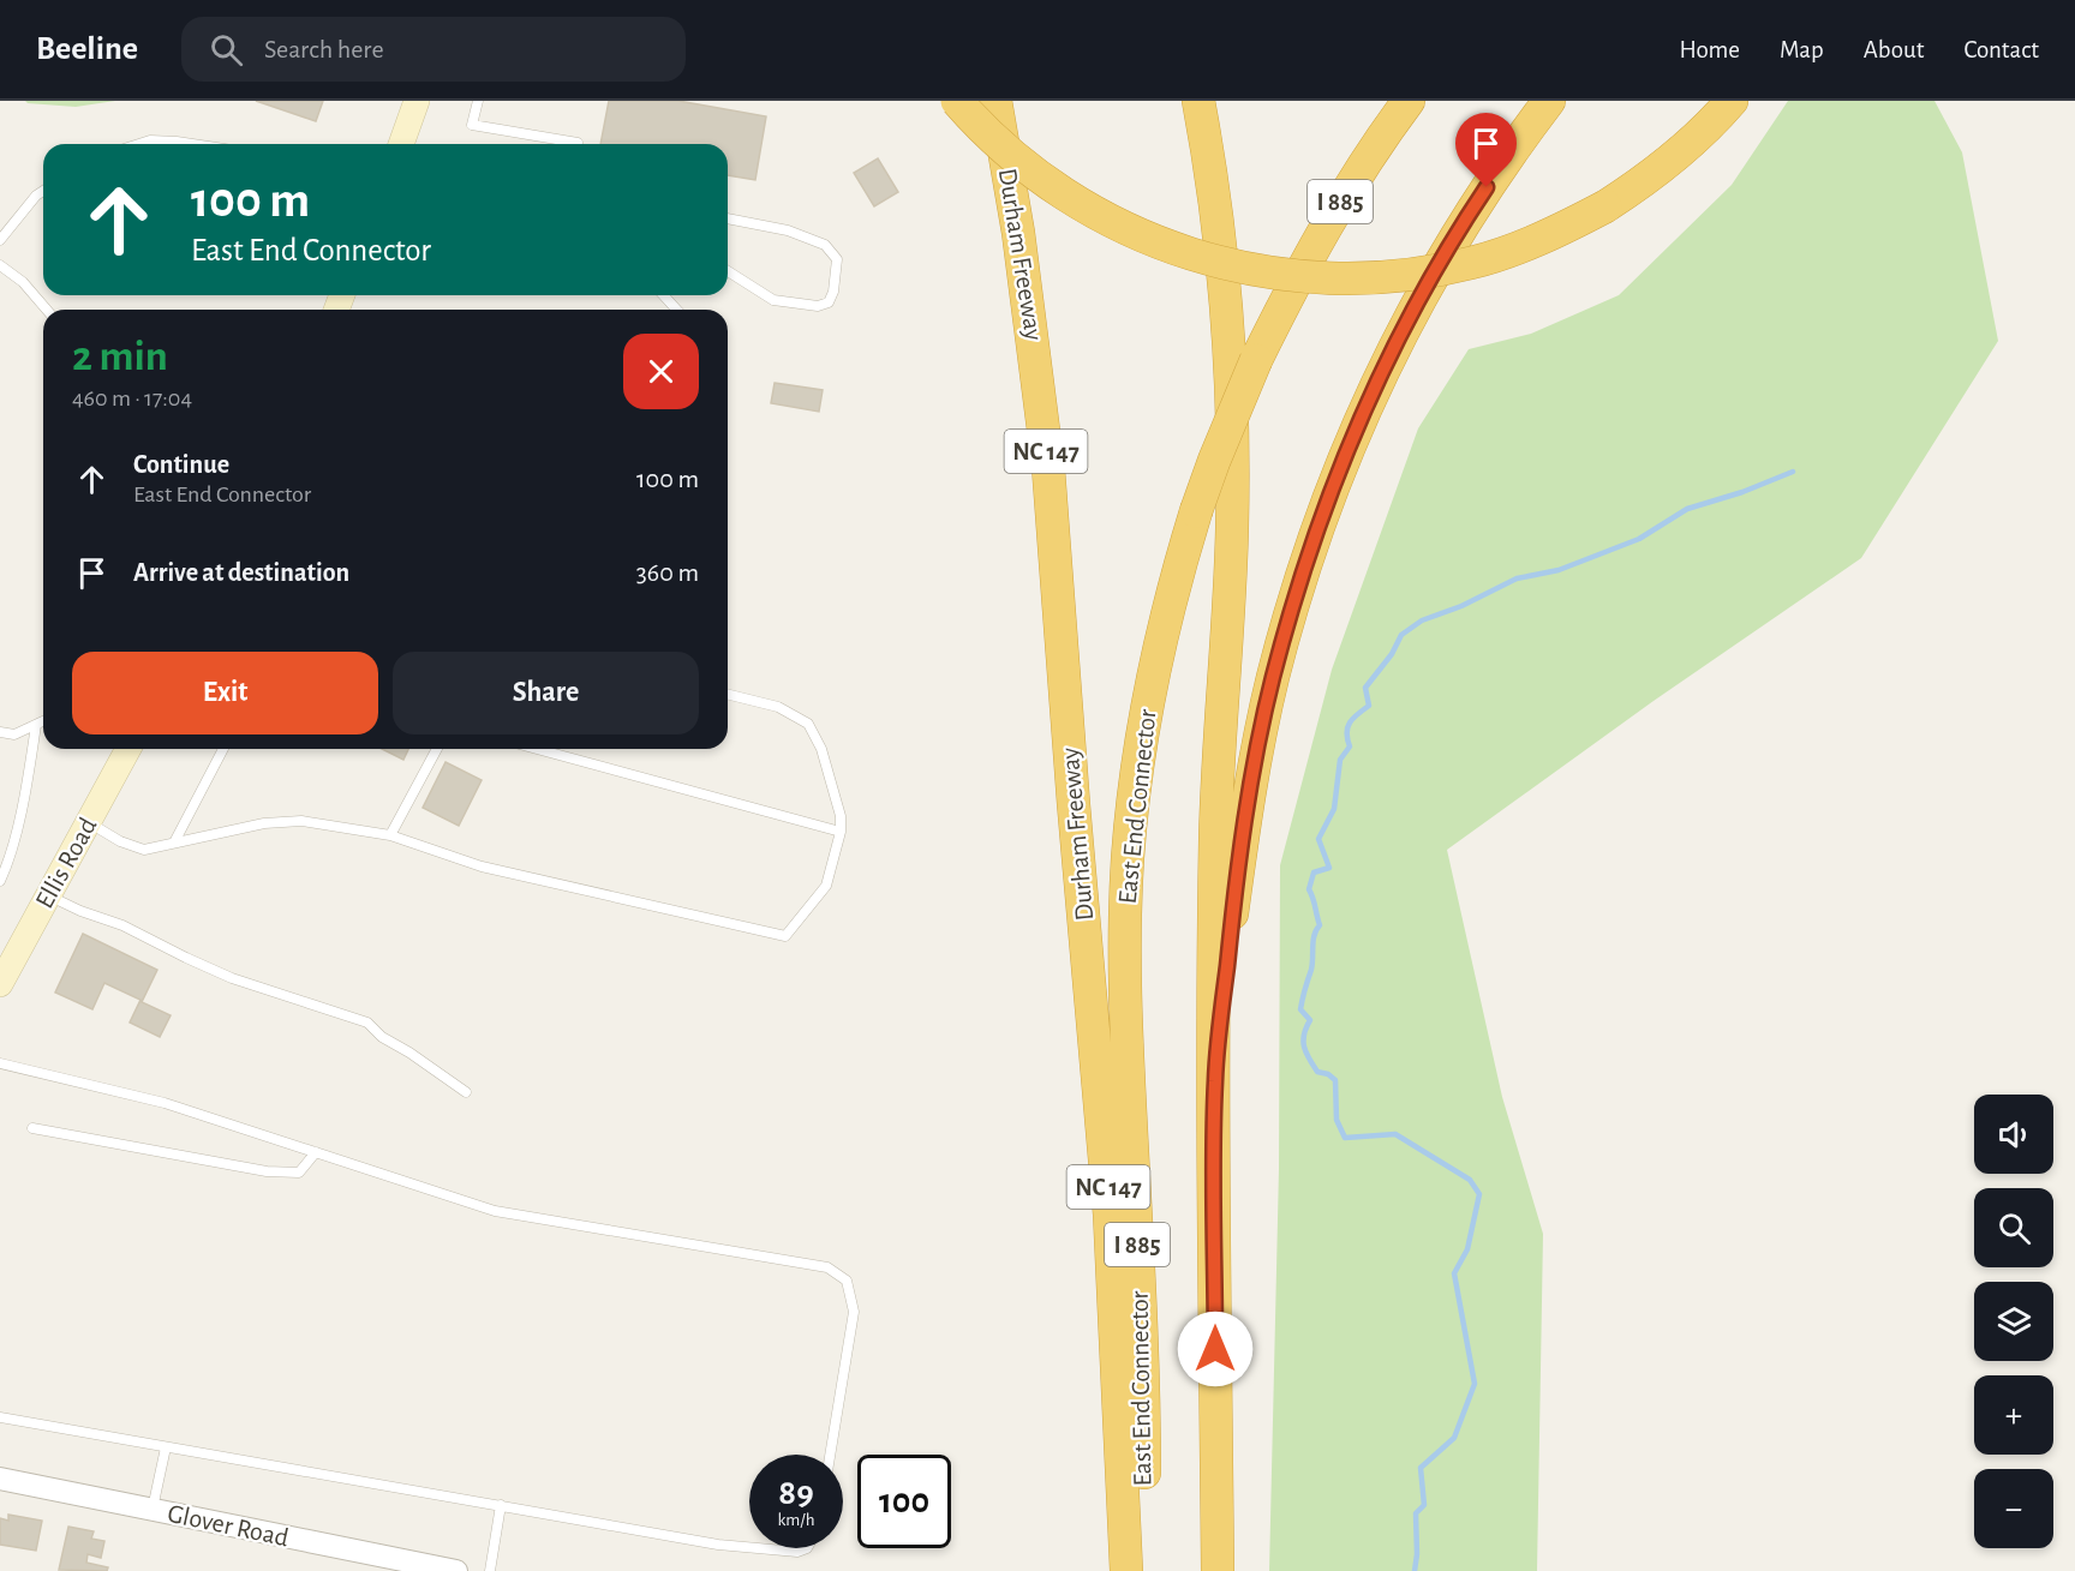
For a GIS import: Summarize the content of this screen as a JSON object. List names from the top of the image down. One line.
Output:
{"streets":{"highway":["I 885","Durham Freeway","NC 147","East End Connector"],"main road":["Ellis Road"],"street":["Glover Road"]},"page":{"header":"Beeline","search":"Search here","nav":["Home","Map","About","Contact"],"turn":["100 m","East End Connector"],"heading":["2 min","460 m · 17:04"],"list":[{"name":"Continue","note":"East End Connector","value":"100 m"},{"name":"Arrive at destination","value":"360 m"}],"buttons":["Exit","Share"],"map_buttons":["+","−"],"speed":"89 km/h","limit":"100"}}
